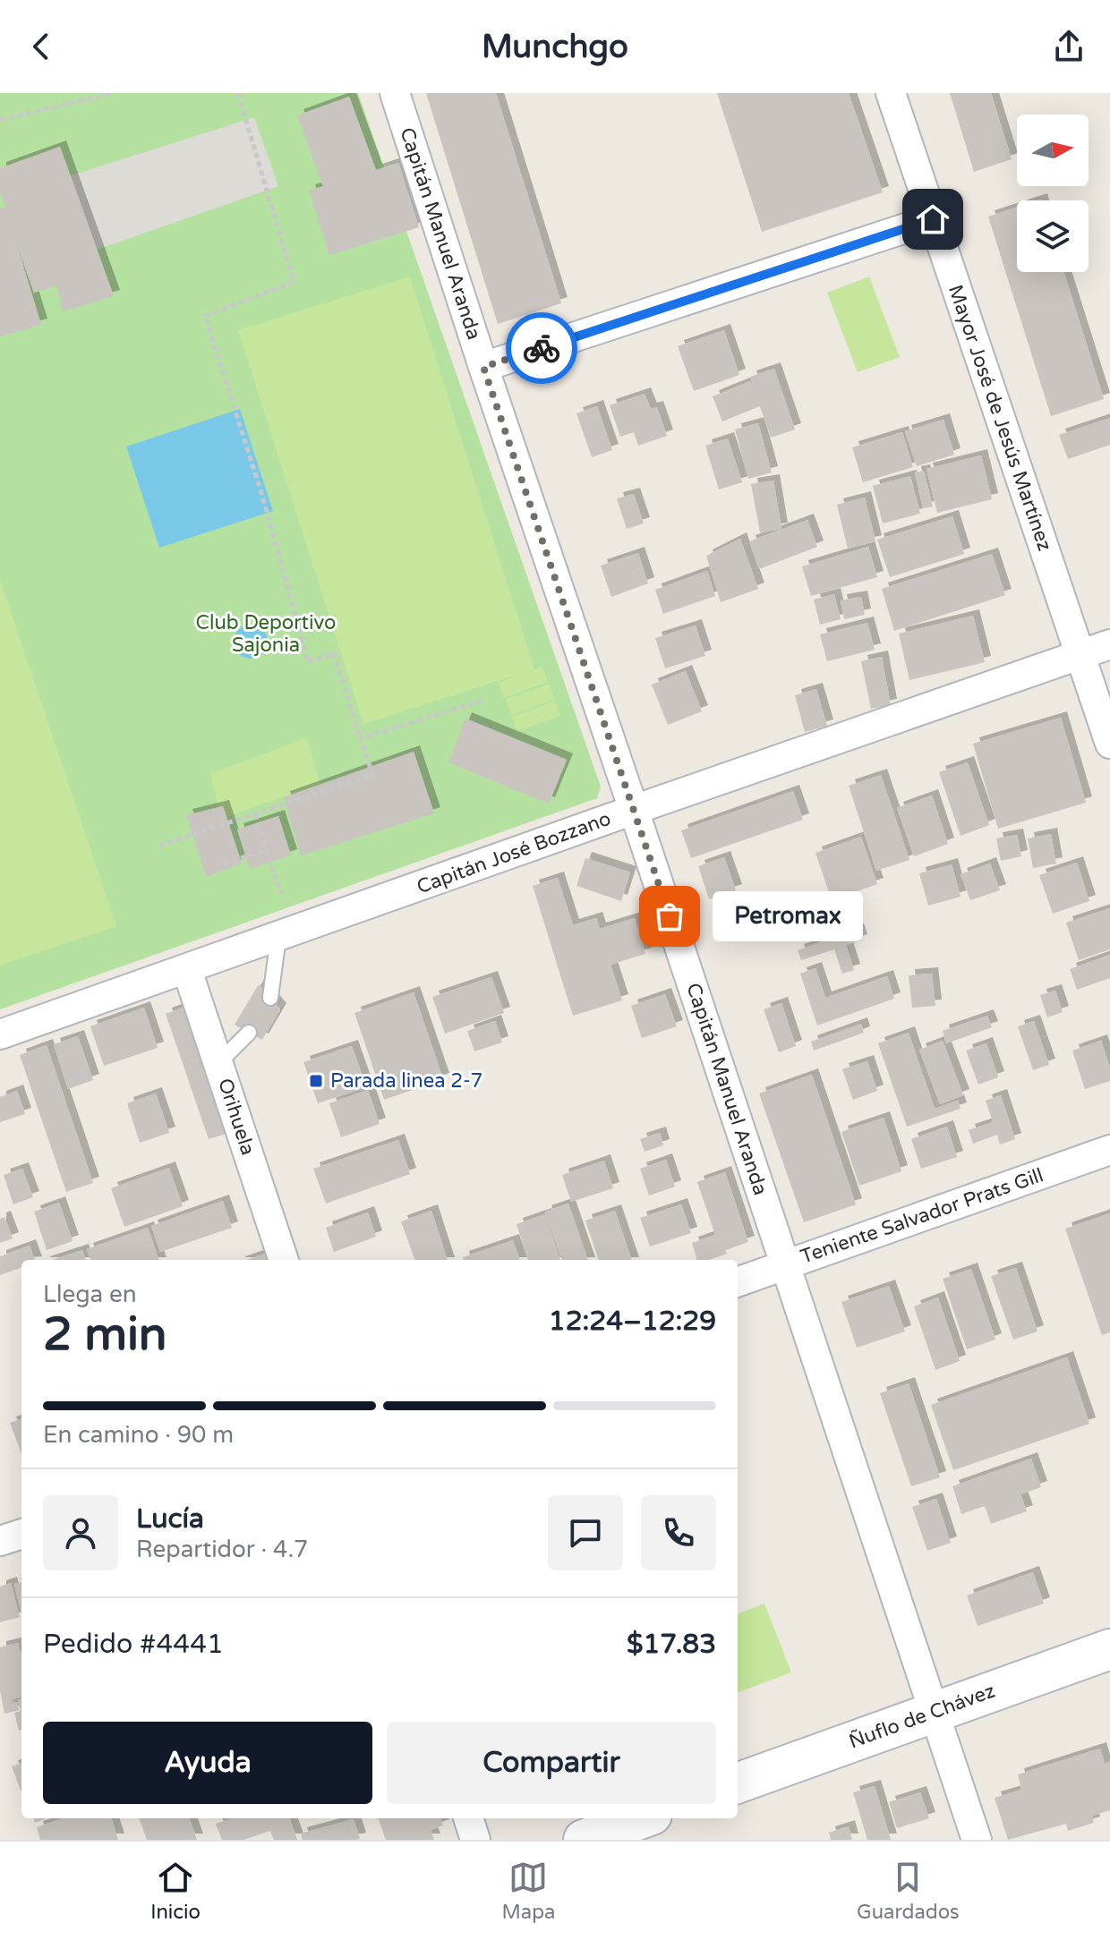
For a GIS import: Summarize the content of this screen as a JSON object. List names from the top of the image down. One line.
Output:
{"streets":{"street":["Capitán Manuel Aranda","Mayor José de Jesús Martínez","Capitán José Bozzano","Orihuela","Teniente Salvador Prats Gill","Ñuflo de Chávez"]},"crossings":[["Capitán Manuel Aranda","Capitán José Bozzano"],["Capitán Manuel Aranda","Teniente Salvador Prats Gill"],["Capitán Manuel Aranda","Ñuflo de Chávez"],["Mayor José de Jesús Martínez","Capitán José Bozzano"],["Capitán José Bozzano","Orihuela"]],"parks":["Club Deportivo Sajonia"],"places":{"other":["Petromax"],"transit":["Parada linea 2-7"]},"north":"right","page":{"header":"Munchgo","bubble":"Petromax","heading":["2 min","Llega en","12:24–12:29"],"panel":["Lucía","Repartidor · 4.7","Pedido #4441","$17.83"],"bar":"En camino · 90 m","buttons":["Ayuda","Compartir"],"tabs":["Inicio","Mapa","Guardados"]}}
